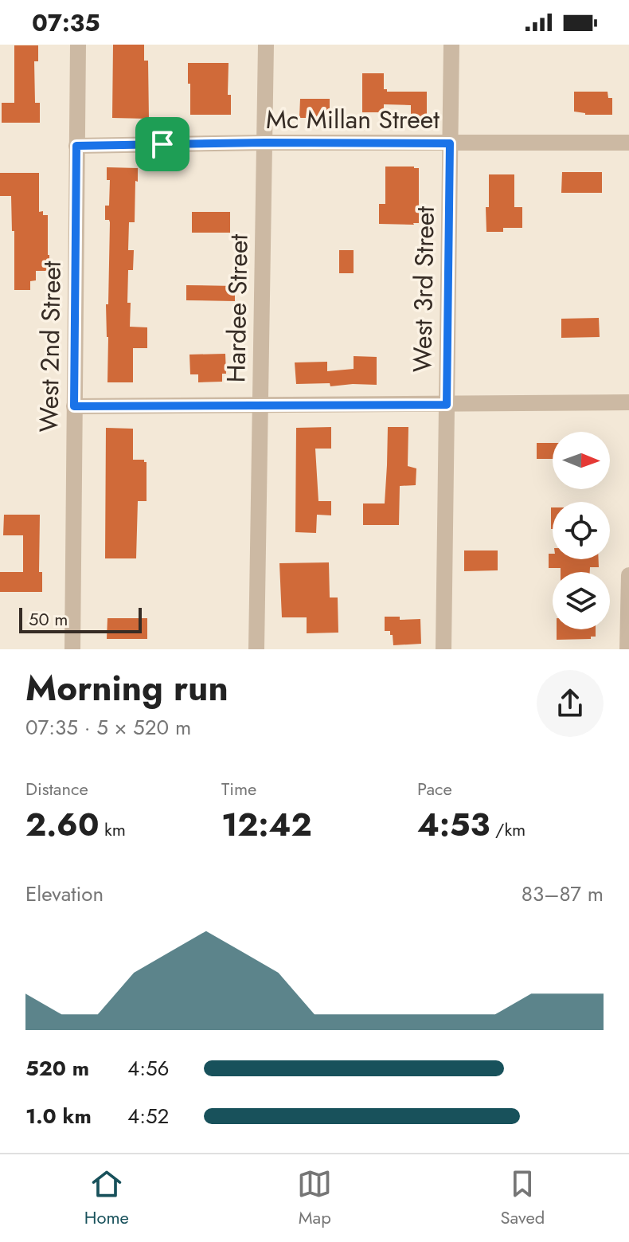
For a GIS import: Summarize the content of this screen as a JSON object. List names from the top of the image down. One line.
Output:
{"streets":{"street":["Mc Millan Street","West 3rd Street","Hardee Street","West 2nd Street"]},"crossings":[["Mc Millan Street","West 3rd Street"],["Mc Millan Street","Hardee Street"],["Mc Millan Street","West 2nd Street"]],"scale_bar":"50 m","north":"right","page":{"status":"07:35","scale":"50 m","heading":["Morning run","07:35 · 5 × 520 m"],"stats":[["Distance","2.60 km"],["Time","12:42"],["Pace","4:53 /km"]],"chart":["Elevation","83–87 m"],"list":[{"name":"520 m","note":"4:56"},{"name":"1.0 km","note":"4:52"}],"tabs":["Home","Map","Saved"]}}
